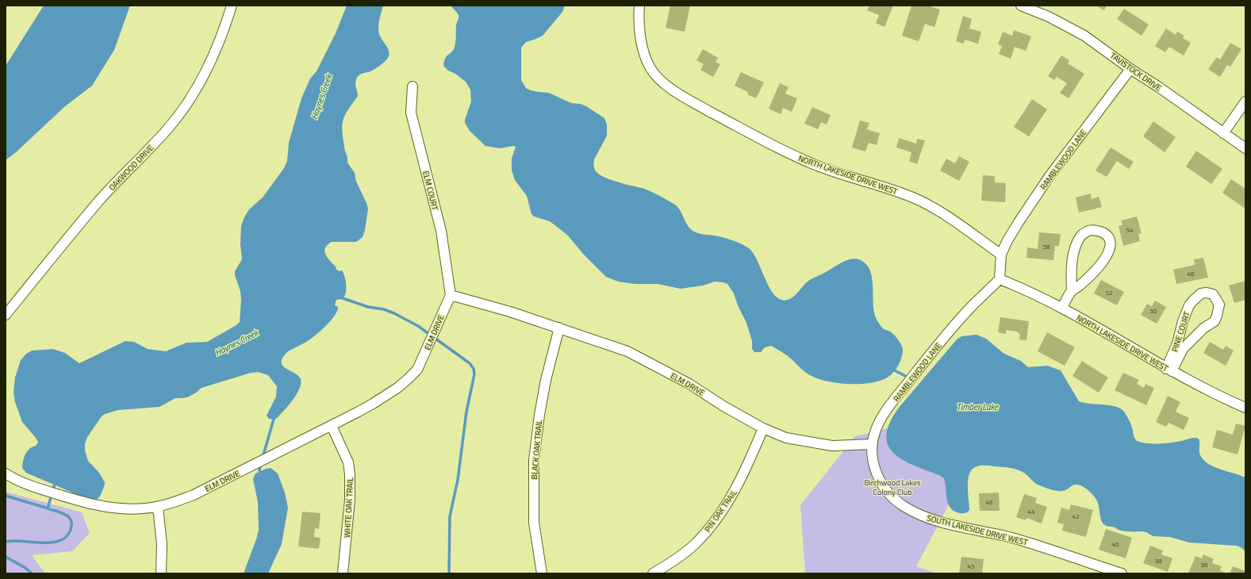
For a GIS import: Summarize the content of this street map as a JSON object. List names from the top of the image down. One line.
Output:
{"streets":{"street":["TAVISTOCK DRIVE","RAMBLEWOOD LANE","OAKWOOD DRIVE","NORTH LAKESIDE DRIVE WEST","ELM COURT","PINE COURT","ELM DRIVE","BLACK OAK TRAIL","WHITE OAK TRAIL","PIN OAK TRAIL","SOUTH LAKESIDE DRIVE WEST"]},"crossings":[["TAVISTOCK DRIVE","RAMBLEWOOD LANE"],["RAMBLEWOOD LANE","NORTH LAKESIDE DRIVE WEST"],["RAMBLEWOOD LANE","ELM DRIVE"],["RAMBLEWOOD LANE","SOUTH LAKESIDE DRIVE WEST"],["NORTH LAKESIDE DRIVE WEST","PINE COURT"],["ELM COURT","ELM DRIVE"],["ELM DRIVE","BLACK OAK TRAIL"],["ELM DRIVE","WHITE OAK TRAIL"],["ELM DRIVE","PIN OAK TRAIL"],["ELM DRIVE","SOUTH LAKESIDE DRIVE WEST"]],"water":["Haynes Creek","Timber Lake"],"parks":["Birchwood Lakes Colony Club"],"house_numbers":["54","58","48","52","50","46","44","42","40","38","36","45"]}
